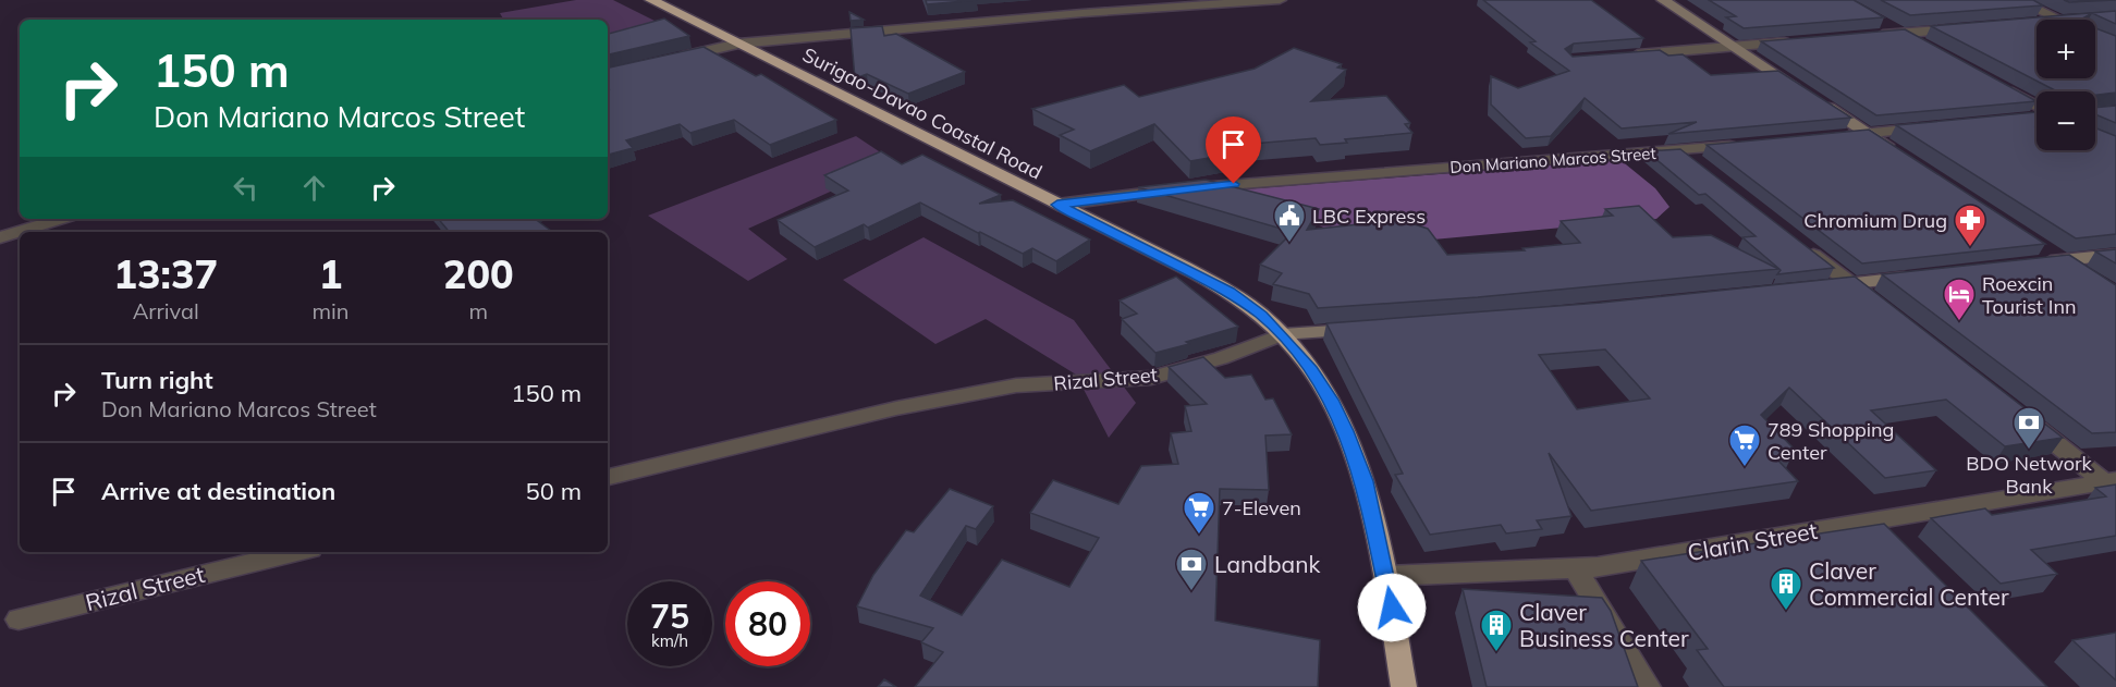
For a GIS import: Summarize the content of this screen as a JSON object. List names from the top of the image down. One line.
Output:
{"streets":{"highway":["Surigao-Davao Coastal Road"],"street":["Don Mariano Marcos Street","Rizal Street","Clarin Street"]},"crossings":[["Surigao-Davao Coastal Road","Don Mariano Marcos Street"],["Surigao-Davao Coastal Road","Rizal Street"],["Surigao-Davao Coastal Road","Clarin Street"]],"places":{"public building":["LBC Express"],"pharmacy":["Chromium Drug"],"hotel":["Roexcin Tourist Inn"],"bank":["BDO Network Bank","Landbank"],"supermarket":["789 Shopping Center","7-Eleven"],"building":["Claver Commercial Center","Claver Business Center"]},"page":{"map_buttons":["+","−"],"turn":["150 m","Don Mariano Marcos Street"],"eta":["13:37","Arrival","1","min","200","m"],"list":[{"name":"Turn right","note":"Don Mariano Marcos Street","value":"150 m"},{"name":"Arrive at destination","value":"50 m"}],"speed":"75 km/h","limit":"80"}}
